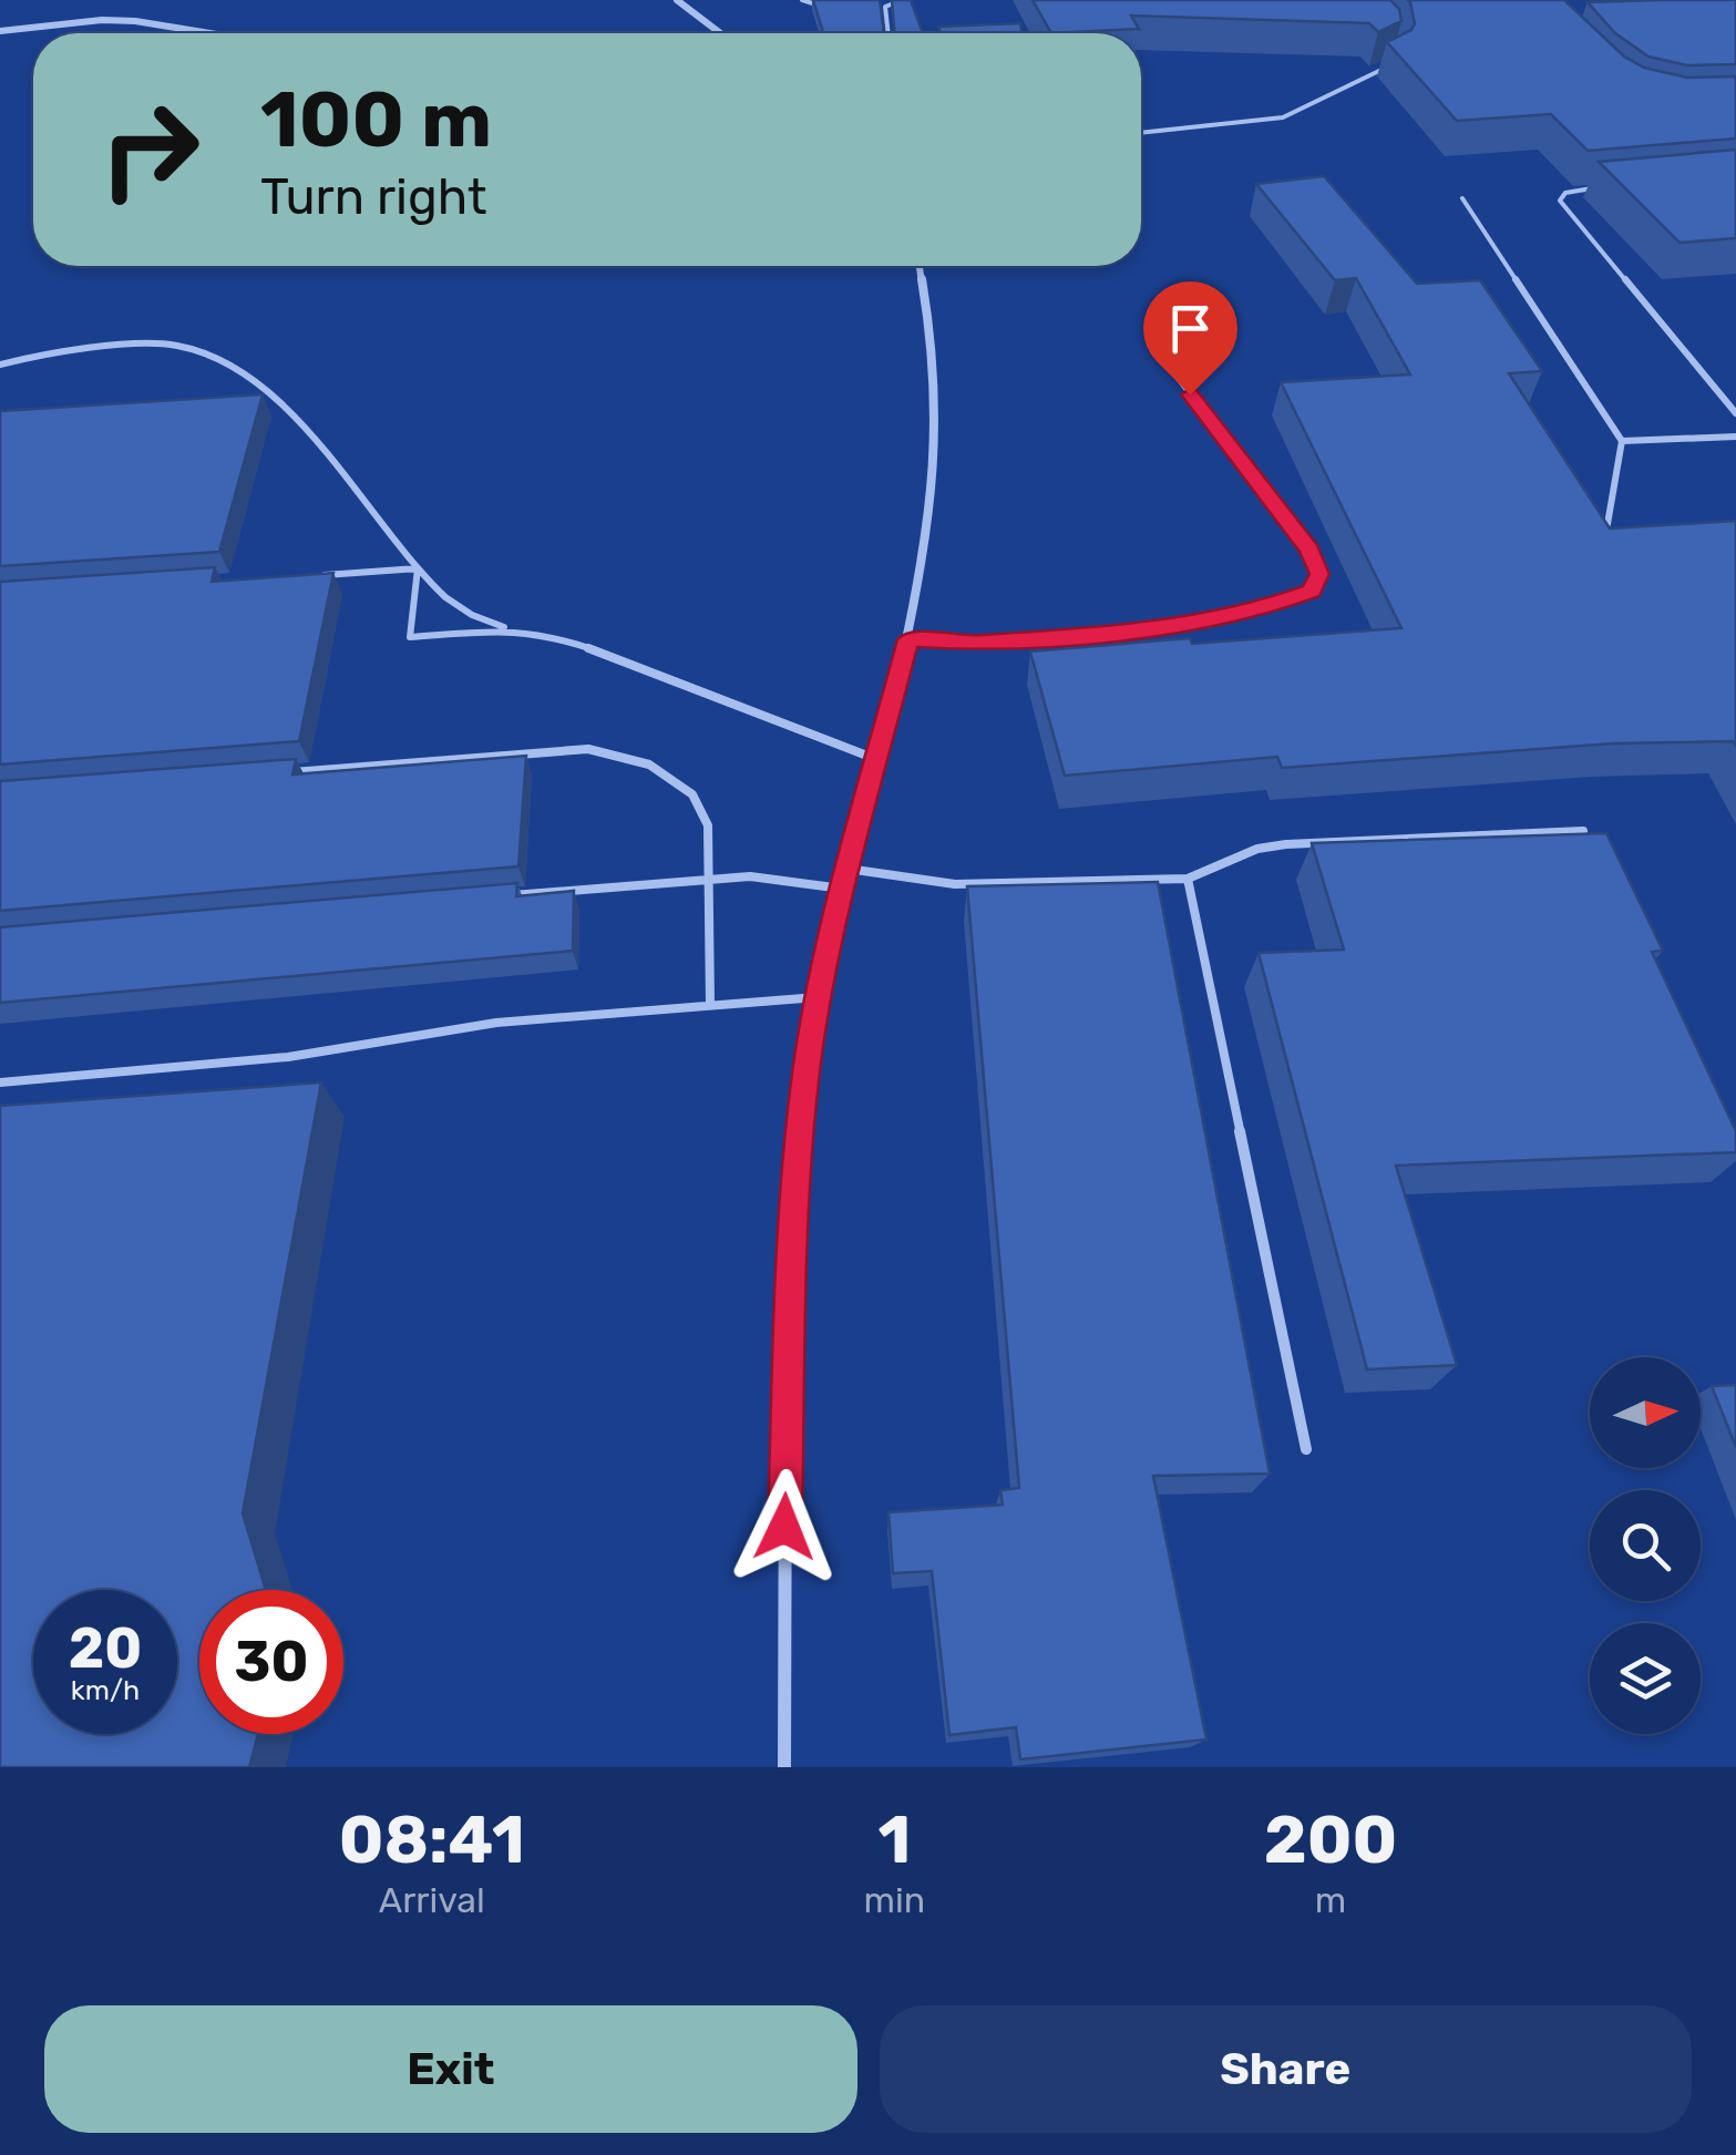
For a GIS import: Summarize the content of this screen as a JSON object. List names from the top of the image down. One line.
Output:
{"north":"right","page":{"turn":["100 m","Turn right"],"speed":"20 km/h","limit":"30","eta":["08:41","Arrival","1","min","200","m"],"buttons":["Exit","Share"]}}
